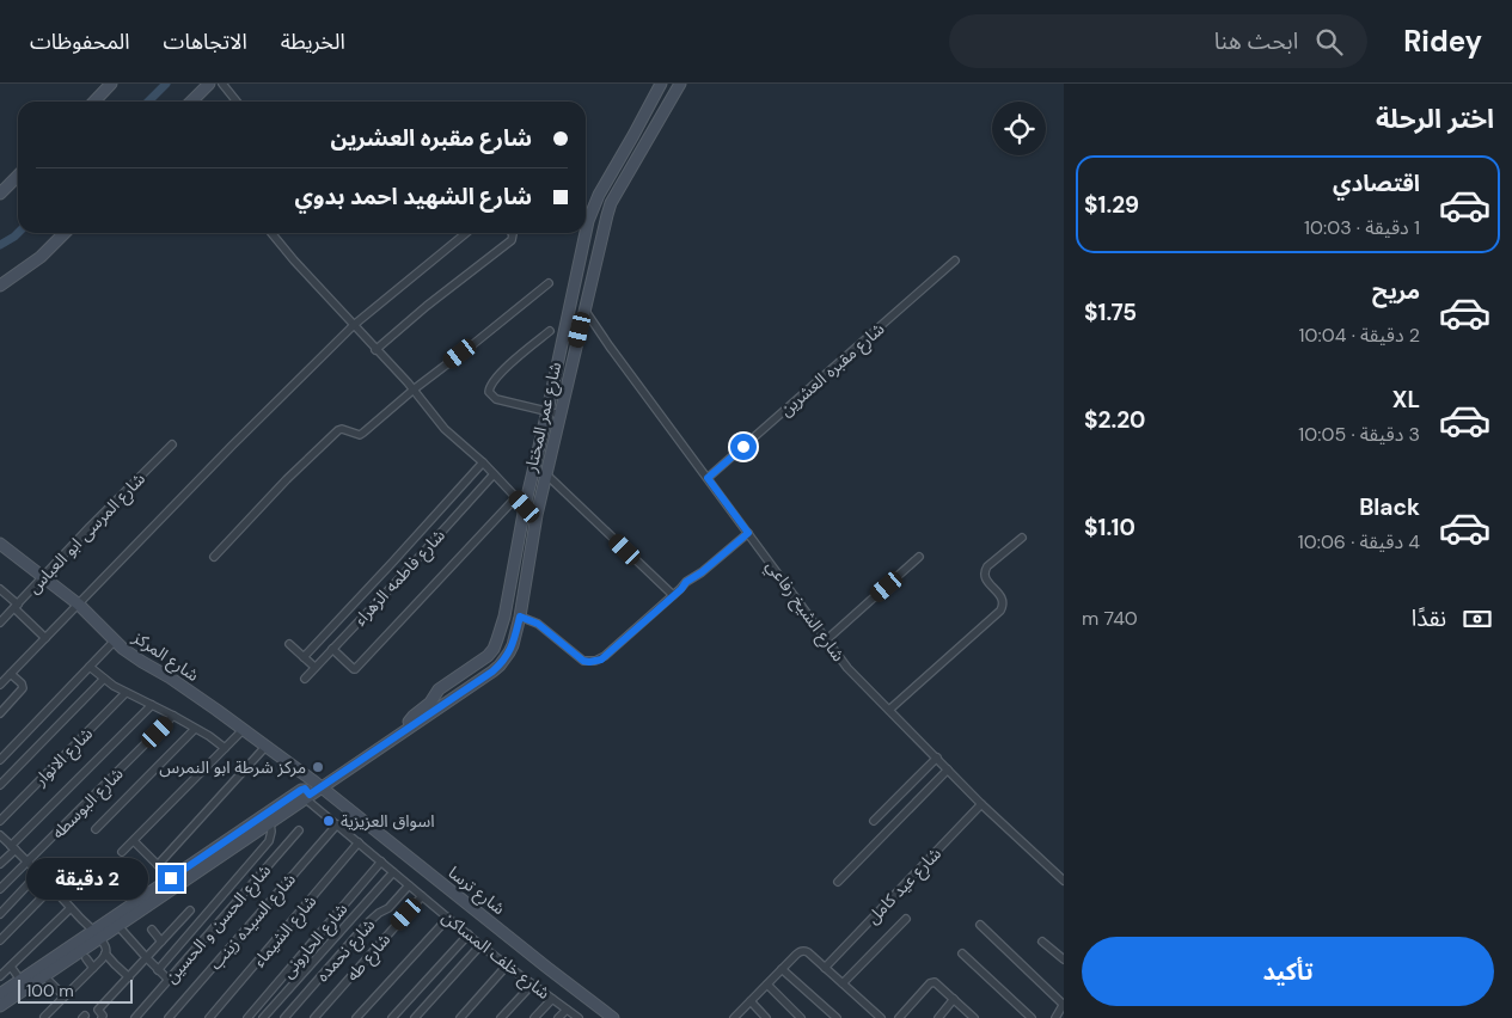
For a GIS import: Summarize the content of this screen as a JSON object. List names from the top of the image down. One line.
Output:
{"streets":{"street":["شارع مقبره العشرين","شارع عمر المختار","شارع المرسى ابو العباس","شارع فاطمه الزهراء","شارع الشيخ رفاعي","شارع المركز","شارع الانوار","شارع البوسطه","شارع عيد كامل","شارع ترسا","شارع السيده زينب","شارع الحسن و الحسين","شارع الشيماء","شارع الحارونى","شارع نحمده","شارع خلف المساكن","شارع طه"]},"crossings":[["شارع مقبره العشرين","شارع الشيخ رفاعي"],["شارع عمر المختار","شارع الشيخ رفاعي"],["شارع عمر المختار","شارع المركز"],["شارع عمر المختار","شارع ترسا"],["شارع عمر المختار","شارع خلف المساكن"],["شارع المرسى ابو العباس","شارع المركز"],["شارع الشيخ رفاعي","شارع عيد كامل"],["شارع المركز","شارع ترسا"],["شارع السيده زينب","شارع خلف المساكن"],["شارع الشيماء","شارع خلف المساكن"],["شارع الحارونى","شارع خلف المساكن"],["شارع نحمده","شارع خلف المساكن"],["شارع خلف المساكن","شارع طه"]],"places":["مركز شرطة ابو النمرس","اسواق العزيزية"],"scale_bar":"100 m","page":{"header":"Ridey","search":"ابحث هنا","nav":["الخريطة","الاتجاهات","المحفوظات"],"heading":"اختر الرحلة","banner":["شارع مقبره العشرين","شارع الشهيد احمد بدوي"],"list":[{"name":"اقتصادي","note":"1 دقيقة · 10:03","value":"$1.29"},{"name":"مريح","note":"2 دقيقة · 10:04","value":"$1.75"},{"name":"XL","note":"3 دقيقة · 10:05","value":"$2.20"},{"name":"Black","note":"4 دقيقة · 10:06","value":"$1.10"}],"pay":["نقدًا","740 m"],"bubble":"2 دقيقة","buttons":"تأكيد","scale":"100 m"}}
